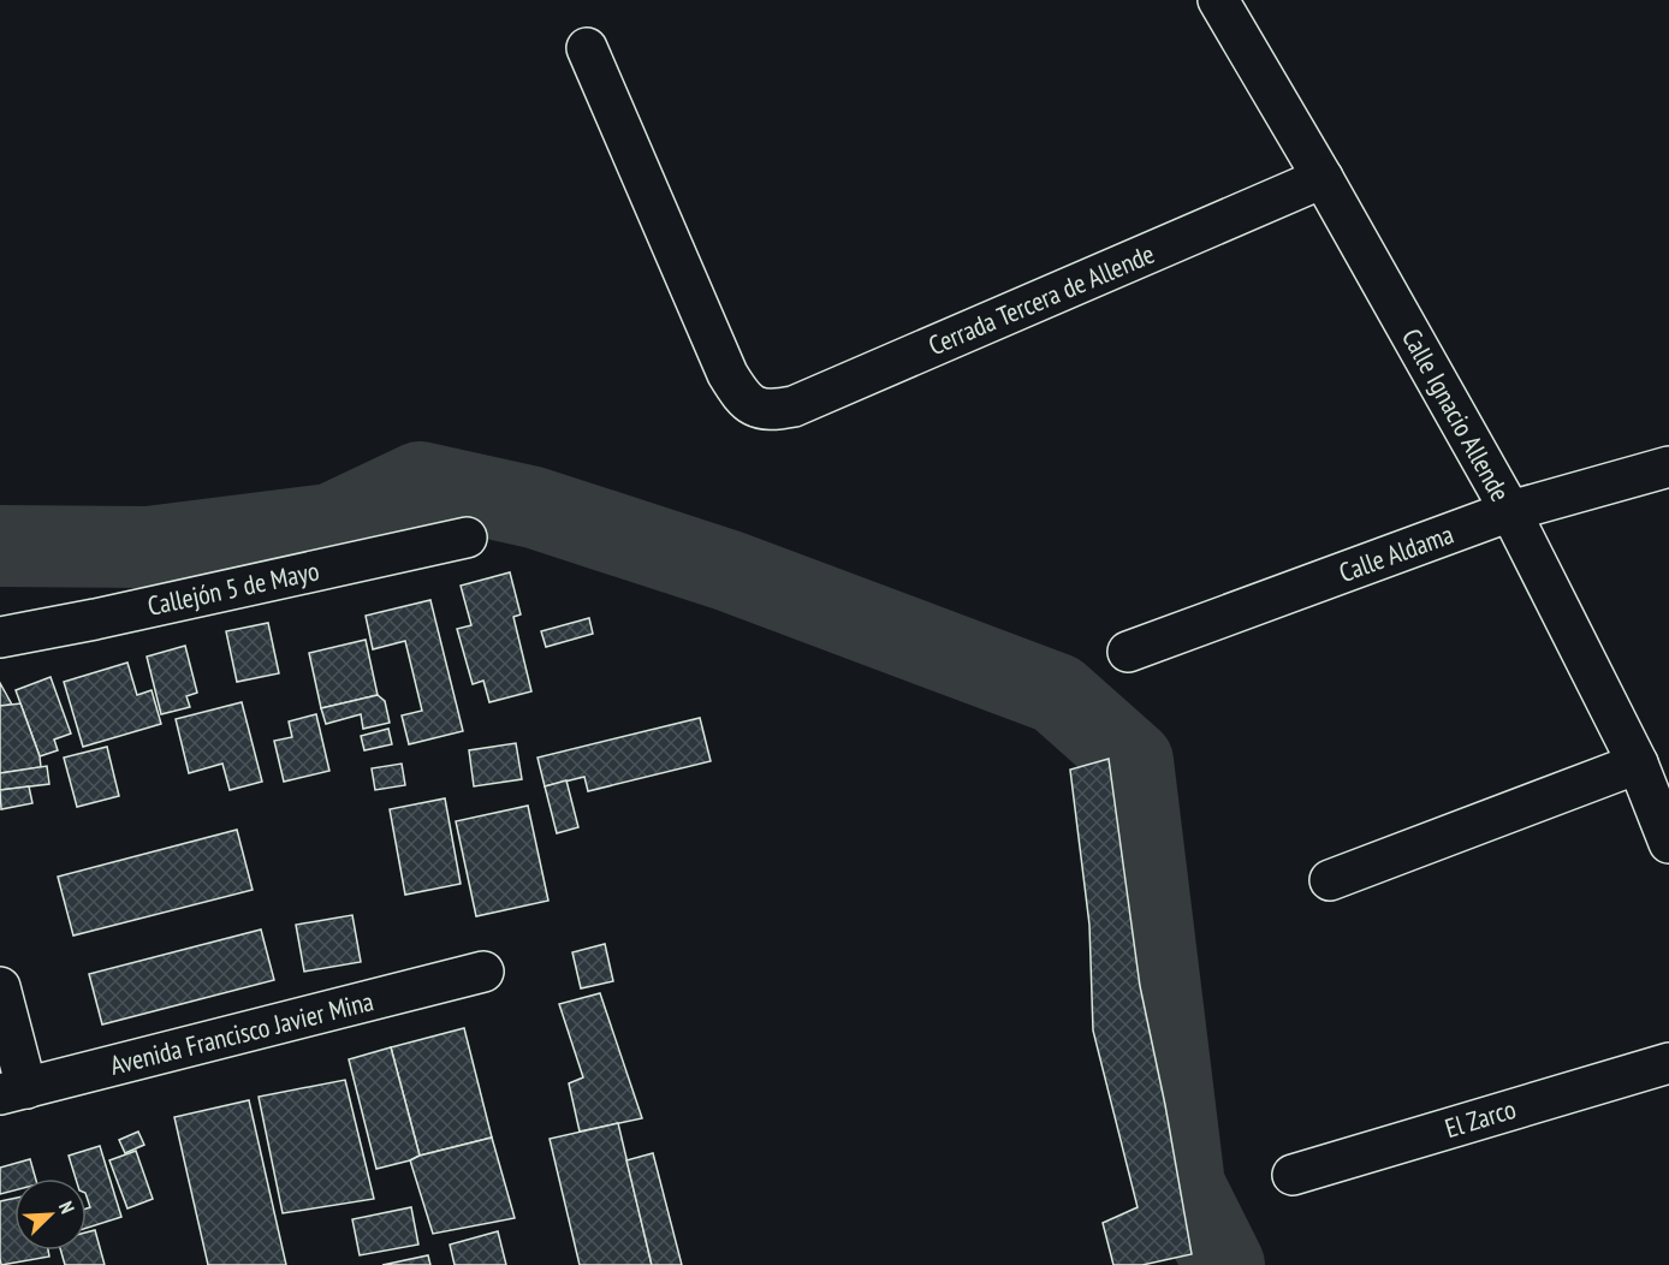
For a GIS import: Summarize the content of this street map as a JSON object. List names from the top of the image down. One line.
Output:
{"streets":{"street":["Cerrada Tercera de Allende","Calle Ignacio Allende","Calle Aldama","Callejón 5 de Mayo","Avenida Francisco Javier Mina","El Zarco"]},"crossings":[["Cerrada Tercera de Allende","Calle Ignacio Allende"],["Calle Ignacio Allende","Calle Aldama"]],"north":"top right"}
